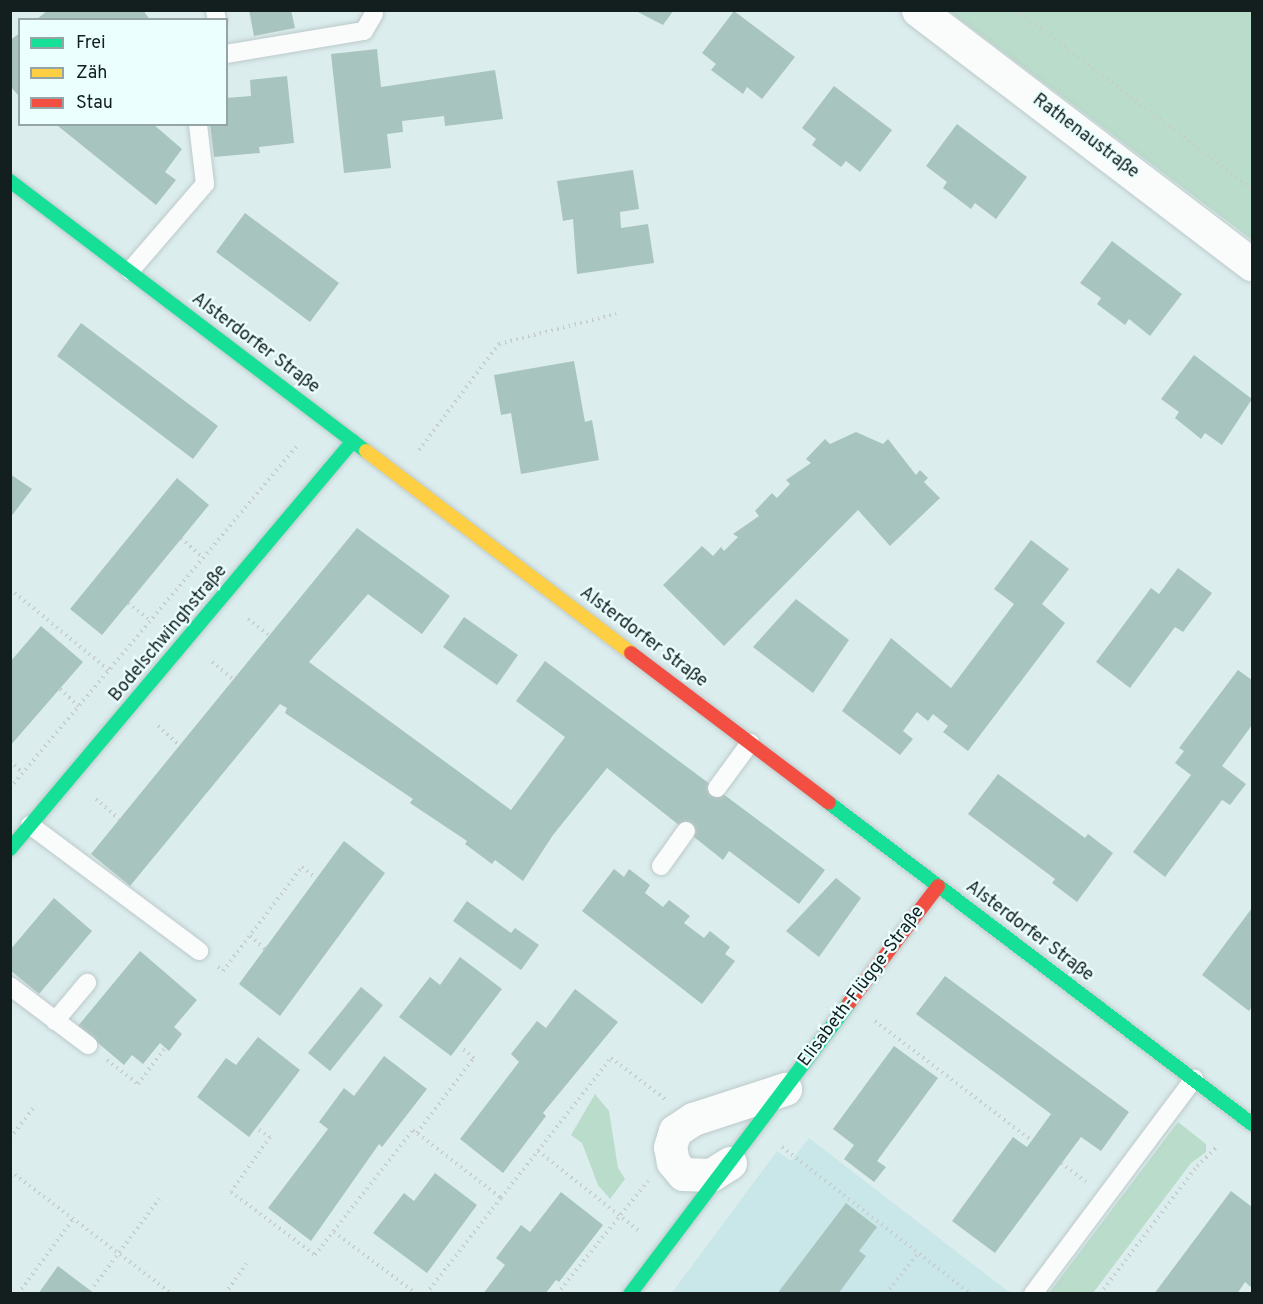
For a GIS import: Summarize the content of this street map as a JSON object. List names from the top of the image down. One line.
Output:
{"streets":{"street":["Rathenaustraße","Alsterdorfer Straße","Bodelschwinghstraße","Elisabeth-Flügge-Straße"]},"crossings":[["Alsterdorfer Straße","Bodelschwinghstraße"],["Alsterdorfer Straße","Elisabeth-Flügge-Straße"]],"legend":["Frei","Zäh","Stau"]}
